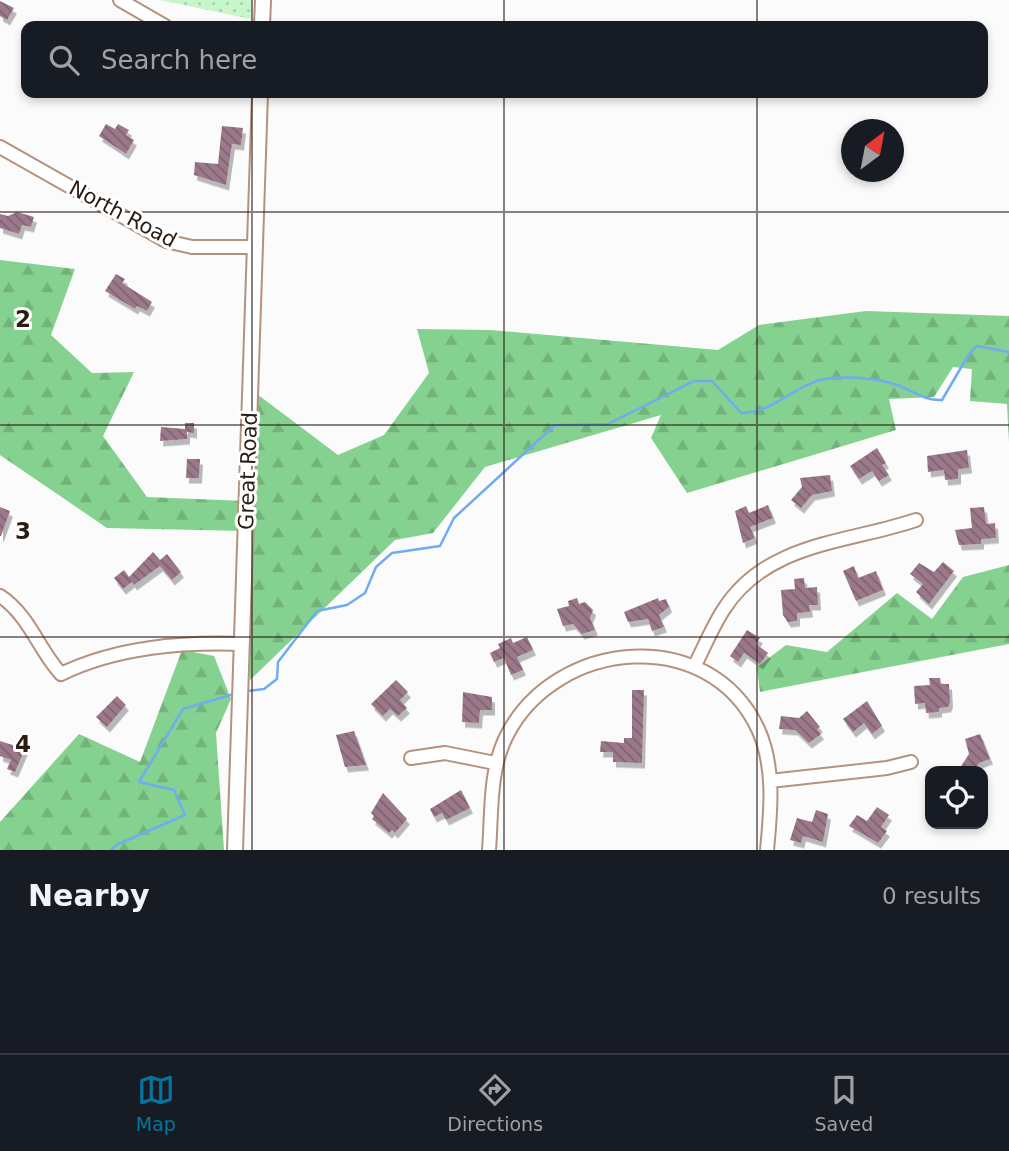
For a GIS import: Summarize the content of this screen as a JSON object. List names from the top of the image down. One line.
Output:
{"streets":{"street":["North Road","Great Road"]},"crossings":[["North Road","Great Road"]],"north":"top right","page":{"search":"Search here","heading":["Nearby","0 results"],"nav":["Map","Directions","Saved"]},"grid":{"rows":["2","3","4"]}}
